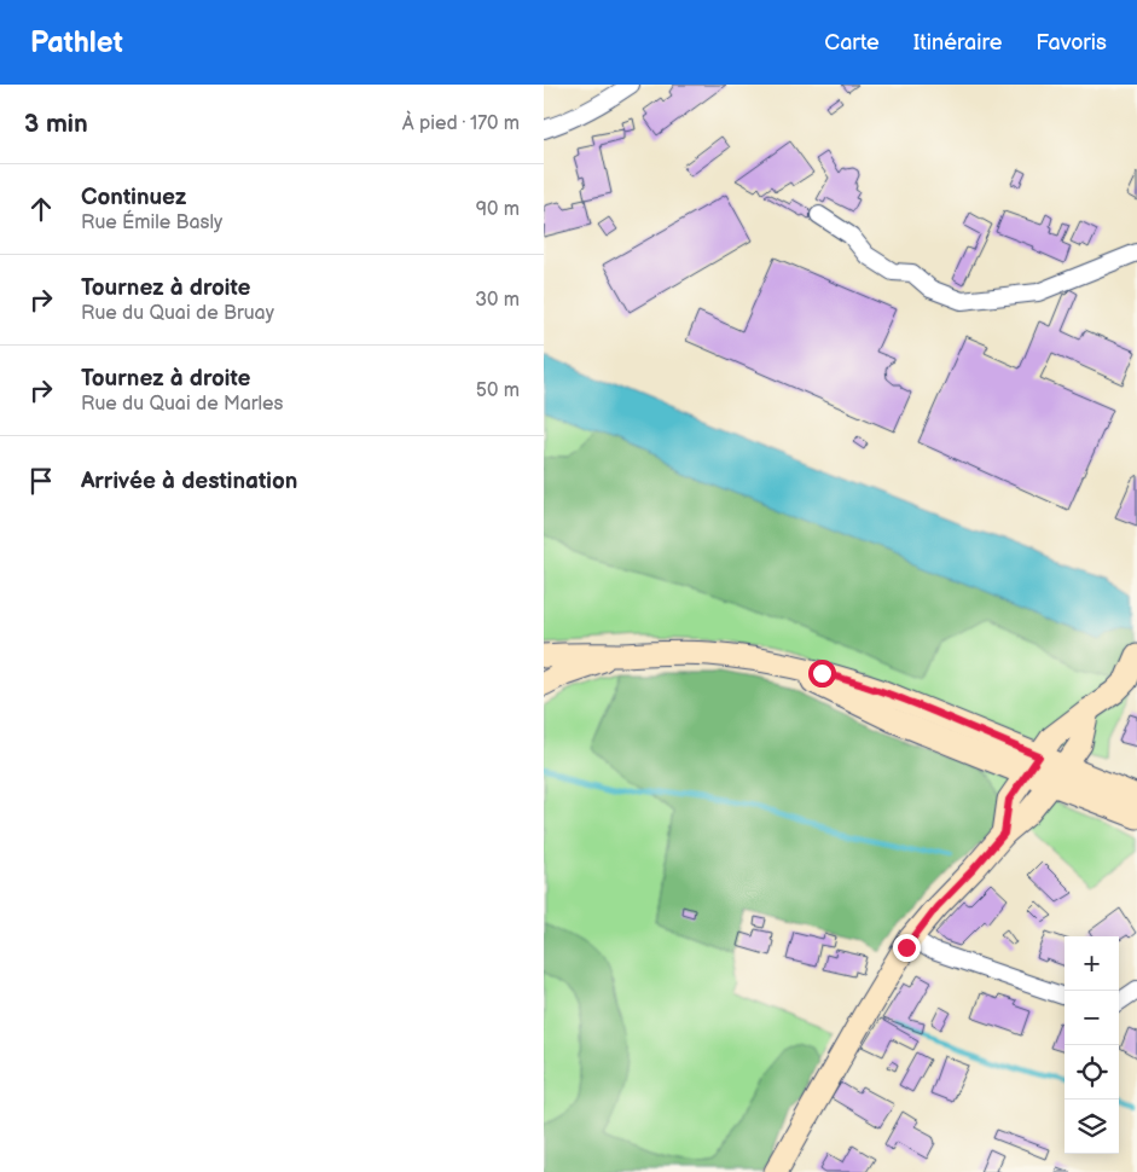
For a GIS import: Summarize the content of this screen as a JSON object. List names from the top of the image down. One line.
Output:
{"page":{"header":"Pathlet","nav":["Carte","Itinéraire","Favoris"],"heading":["3 min","À pied · 170 m"],"list":[["Continuez","Rue Émile Basly","90 m"],["Tournez à droite","Rue du Quai de Bruay","30 m"],["Tournez à droite","Rue du Quai de Marles","50 m"],"Arrivée à destination"],"map_buttons":["+","−"]}}
